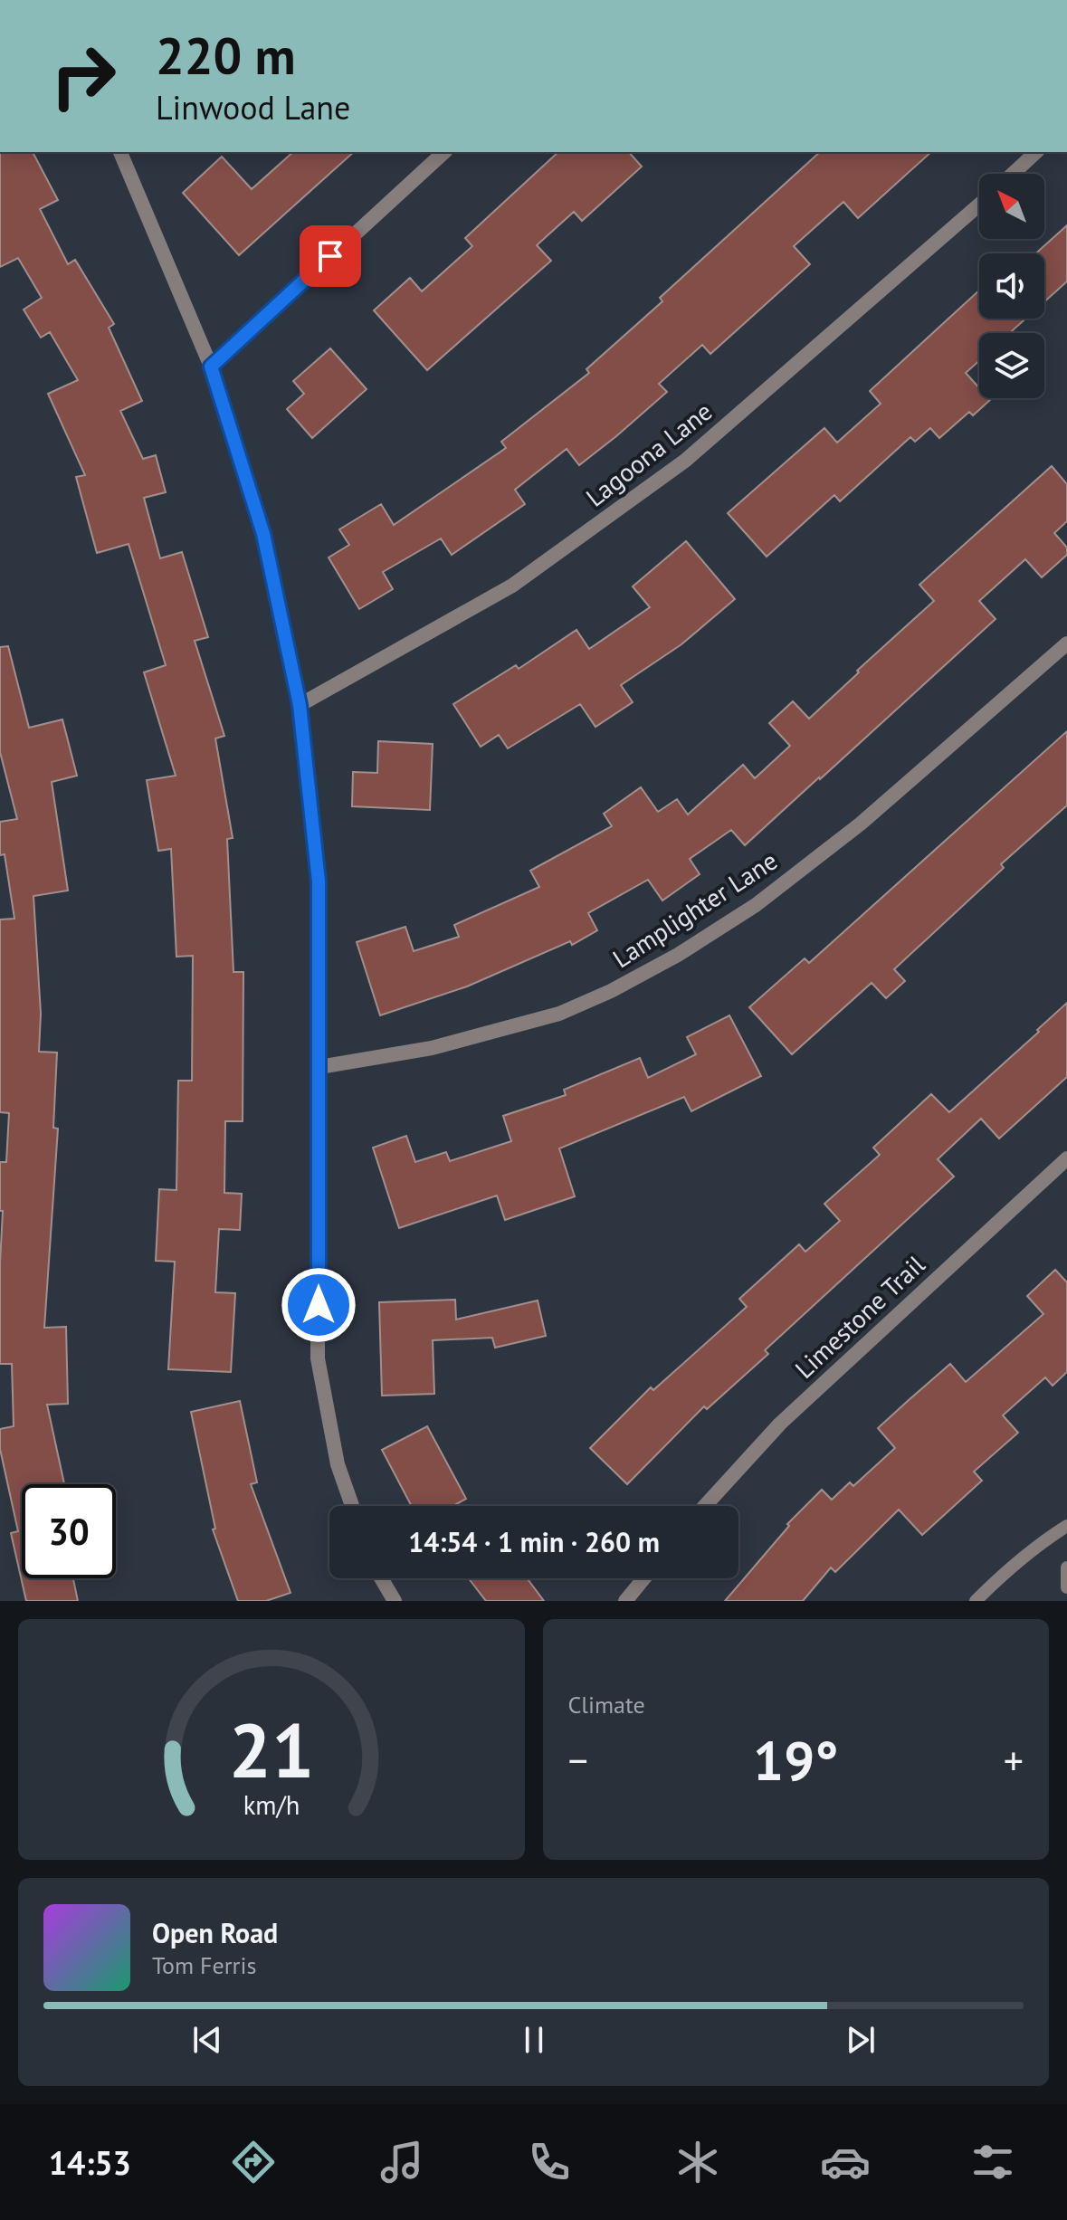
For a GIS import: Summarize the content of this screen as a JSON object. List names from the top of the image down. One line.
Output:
{"streets":{"street":["Lagoona Lane","Lamplighter Lane","Limestone Trail"]},"north":"top left","page":{"turn":["220 m","Linwood Lane"],"limit":"30","trip":"14:54 · 1 min · 260 m","tile":"Climate","heat":["−","19°","+"],"song":["Open Road","Tom Ferris"],"tabs":"14:53","gauge":["21","km/h"]}}
